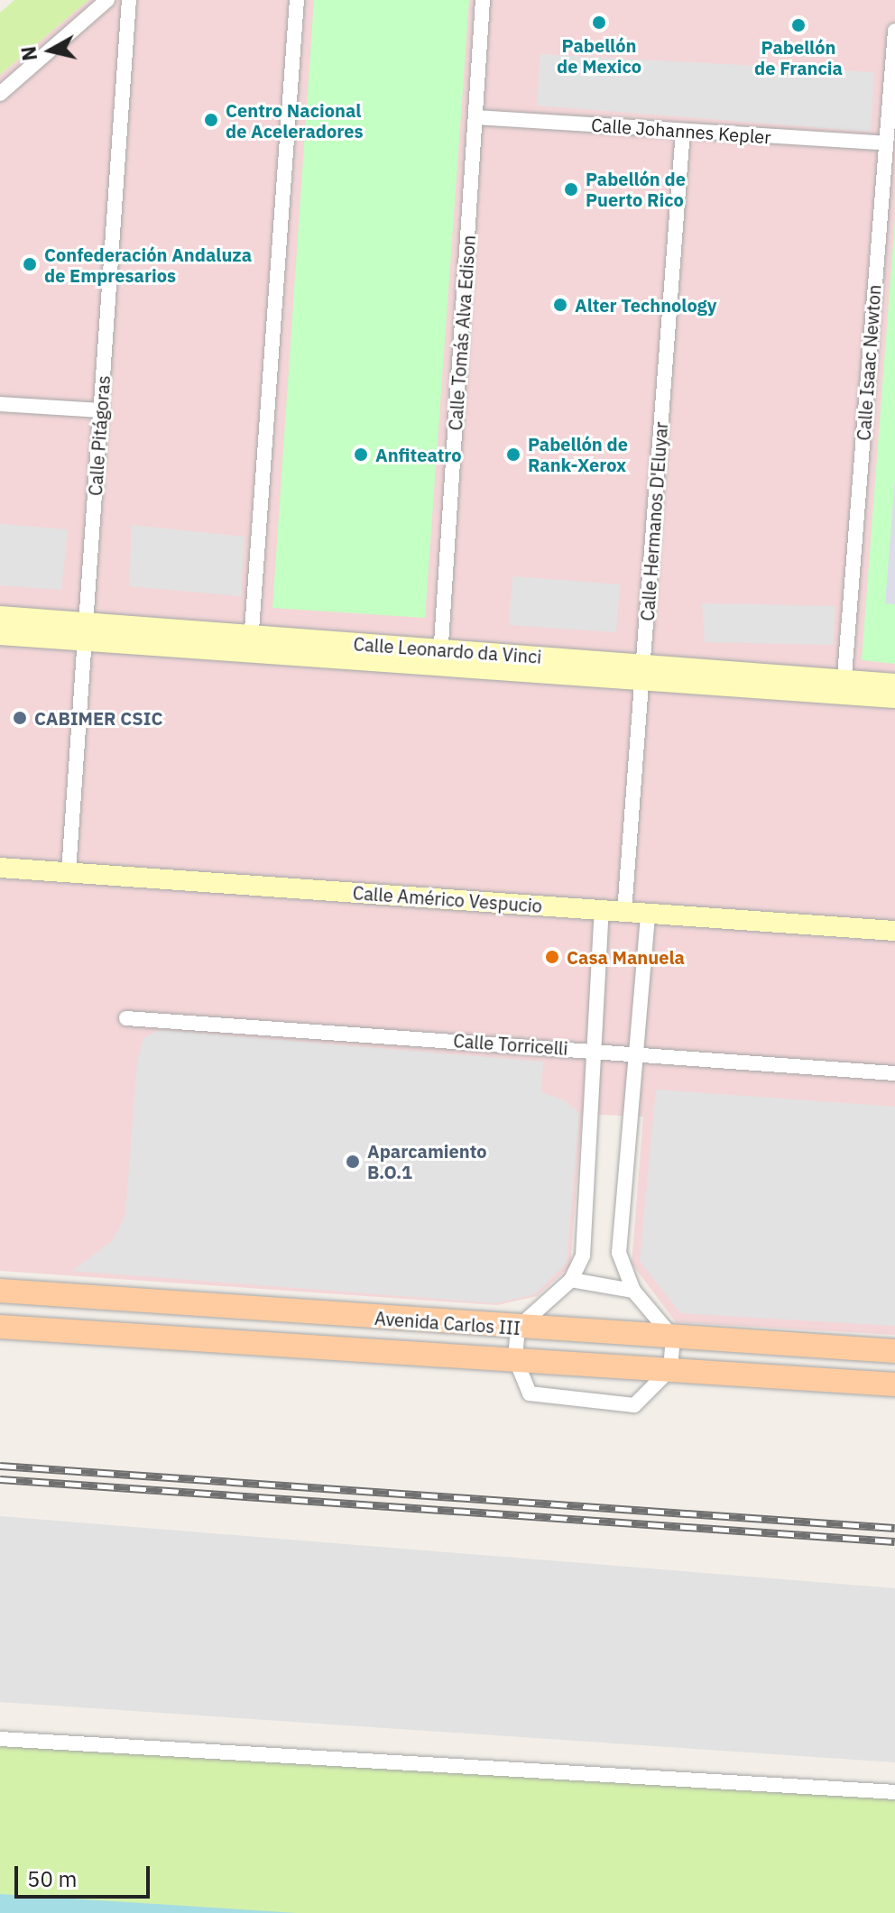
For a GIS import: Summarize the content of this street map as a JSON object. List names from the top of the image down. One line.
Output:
{"streets":{"main road":["Avenida Carlos III"],"street":["Calle Johannes Kepler","Calle Tomás Alva Edison","Calle Isaac Newton","Calle Pitágoras","Calle Hermanos D'Eluyar","Calle Leonardo da Vinci","Calle Américo Vespucio","Calle Torricelli"]},"crossings":[["Calle Johannes Kepler","Calle Tomás Alva Edison"],["Calle Johannes Kepler","Calle Isaac Newton"],["Calle Johannes Kepler","Calle Hermanos D'Eluyar"],["Calle Tomás Alva Edison","Calle Leonardo da Vinci"],["Calle Isaac Newton","Calle Leonardo da Vinci"],["Calle Pitágoras","Calle Leonardo da Vinci"],["Calle Pitágoras","Calle Américo Vespucio"],["Calle Hermanos D'Eluyar","Calle Leonardo da Vinci"],["Calle Hermanos D'Eluyar","Calle Américo Vespucio"]],"places":["Pabellón de Mexico","Pabellón de Francia","Centro Nacional de Aceleradores","Pabellón de Puerto Rico","Confederación Andaluza de Empresarios","Alter Technology","Anfiteatro","Pabellón de Rank-Xerox","CABIMER CSIC","Casa Manuela","Aparcamiento B.O.1"],"scale_bar":"50 m","north":"left"}
